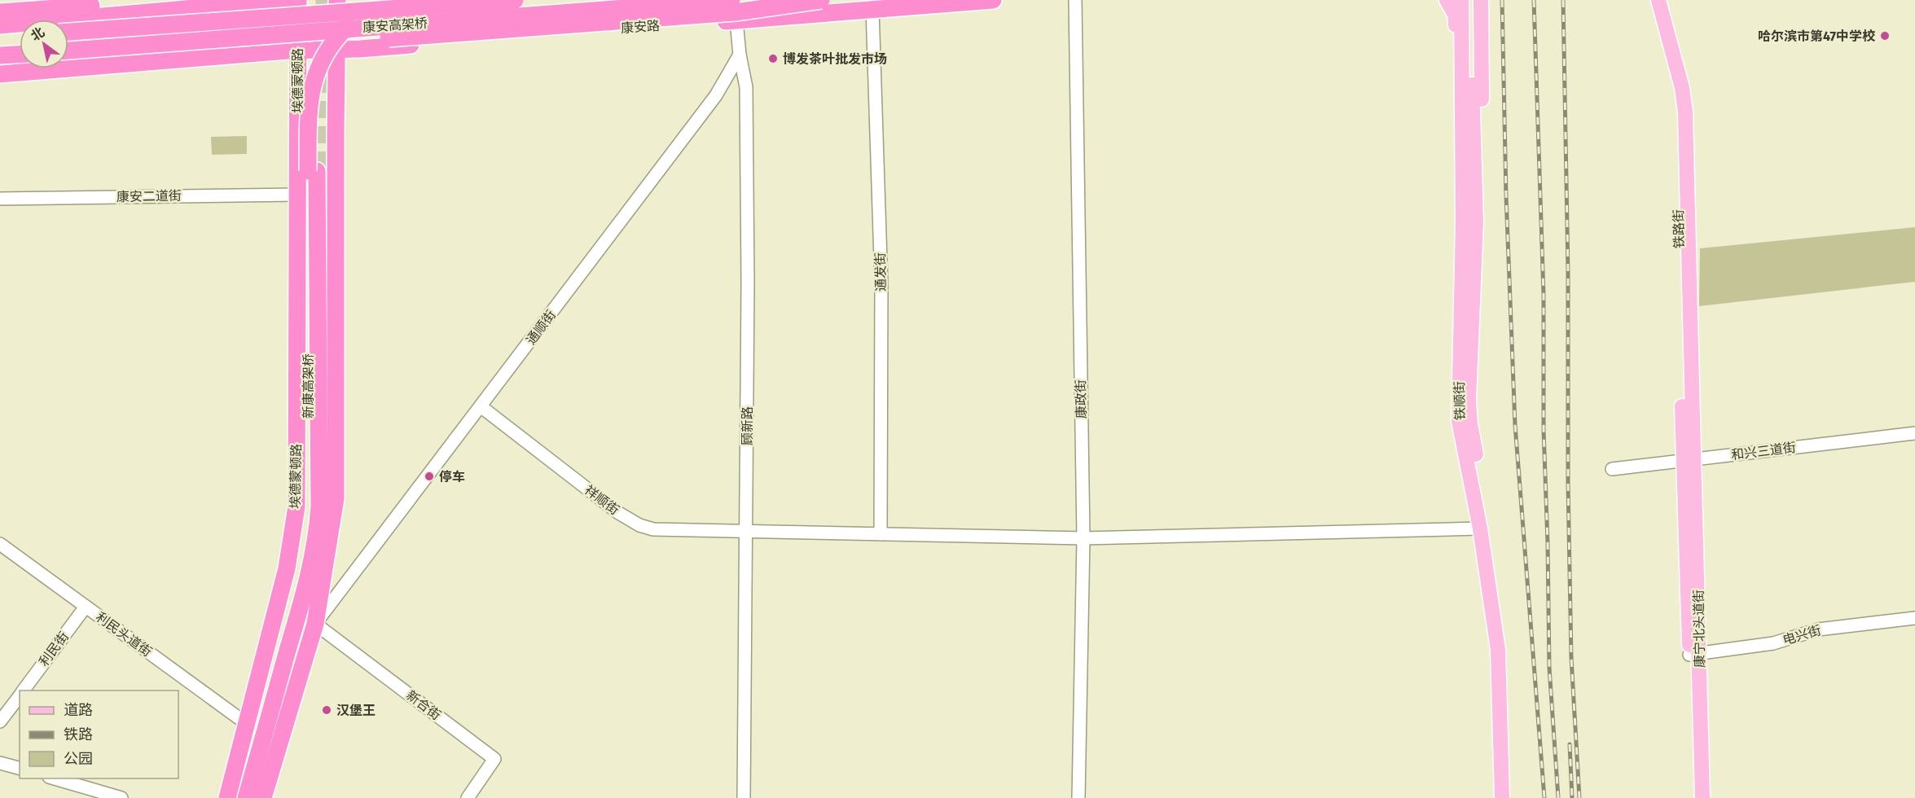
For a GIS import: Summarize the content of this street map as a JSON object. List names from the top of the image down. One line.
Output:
{"streets":{"highway":["康安高架桥","康安路","埃德蒙顿路","新康高架桥"],"main road":["铁路街","铁顺街","康宁北头道街"],"street":["康安二道街","通发街","通顺街","康政街","顾新路","和兴三道街","祥顺街","利民头道街","电兴街","利民街","新合街"]},"crossings":[["康安路","通发街"],["埃德蒙顿路","康安二道街"],["埃德蒙顿路","通顺街"],["埃德蒙顿路","利民头道街"],["埃德蒙顿路","新合街"],["铁路街","和兴三道街"],["铁路街","康宁北头道街"],["通发街","祥顺街"],["通顺街","顾新路"],["通顺街","祥顺街"],["通顺街","新合街"],["康政街","祥顺街"],["铁顺街","祥顺街"],["顾新路","祥顺街"],["和兴三道街","康宁北头道街"],["康宁北头道街","电兴街"],["利民头道街","利民街"]],"places":["哈尔滨市第47中学校","博发茶叶批发市场","停车","汉堡王"],"legend":["道路","铁路","公园"],"north":"top left"}
